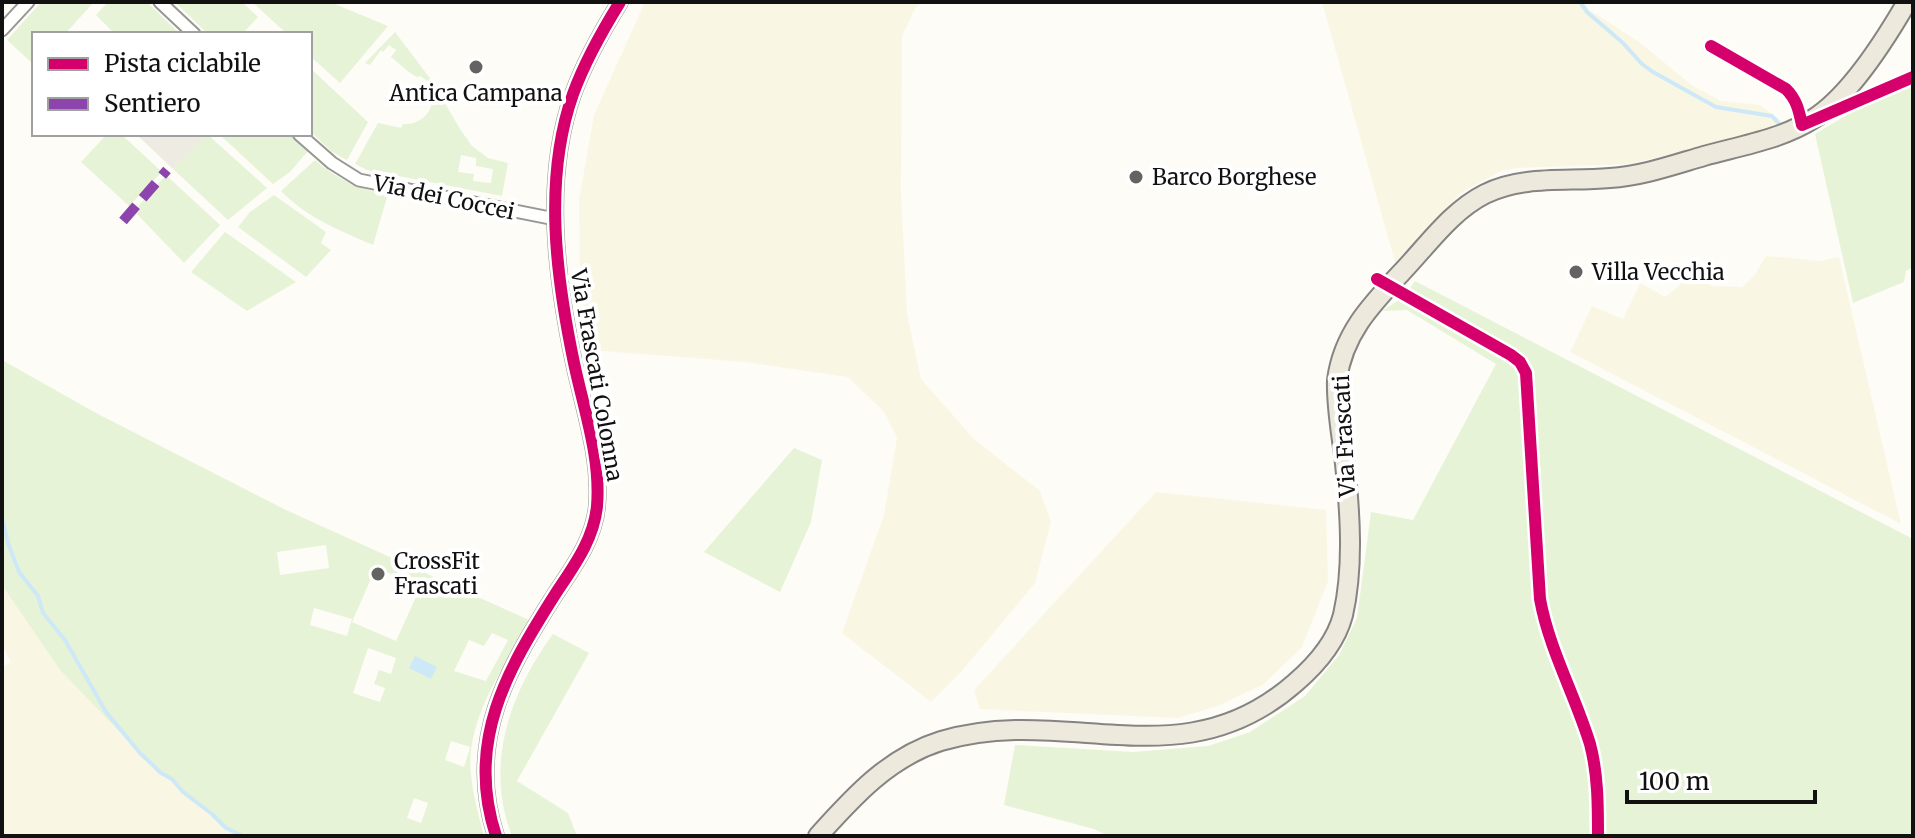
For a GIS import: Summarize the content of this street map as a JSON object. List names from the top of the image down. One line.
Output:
{"streets":{"main road":["Via Frascati"],"street":["Via dei Coccei","Via Frascati Colonna"]},"crossings":[["Via dei Coccei","Via Frascati Colonna"]],"places":["Antica Campana","Barco Borghese","Villa Vecchia","CrossFit Frascati"],"legend":["Pista ciclabile","Sentiero"],"scale_bar":"100 m"}
